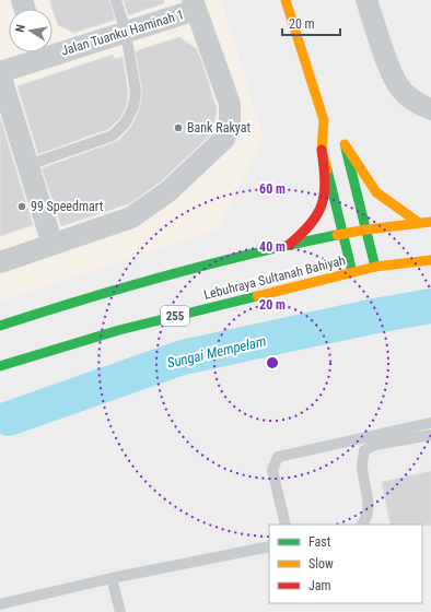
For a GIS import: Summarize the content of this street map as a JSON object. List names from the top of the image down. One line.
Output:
{"streets":{"main road":["Lebuhraya Sultanah Bahiyah","255"],"street":["Jalan Tuanku Haminah 1"]},"water":["Sungai Mempelam"],"places":["Bank Rakyat","99 Speedmart"],"legend":["Fast","Slow","Jam"],"scale_bar":"20 m","north":"left","rings":["60 m","40 m","20 m"]}
